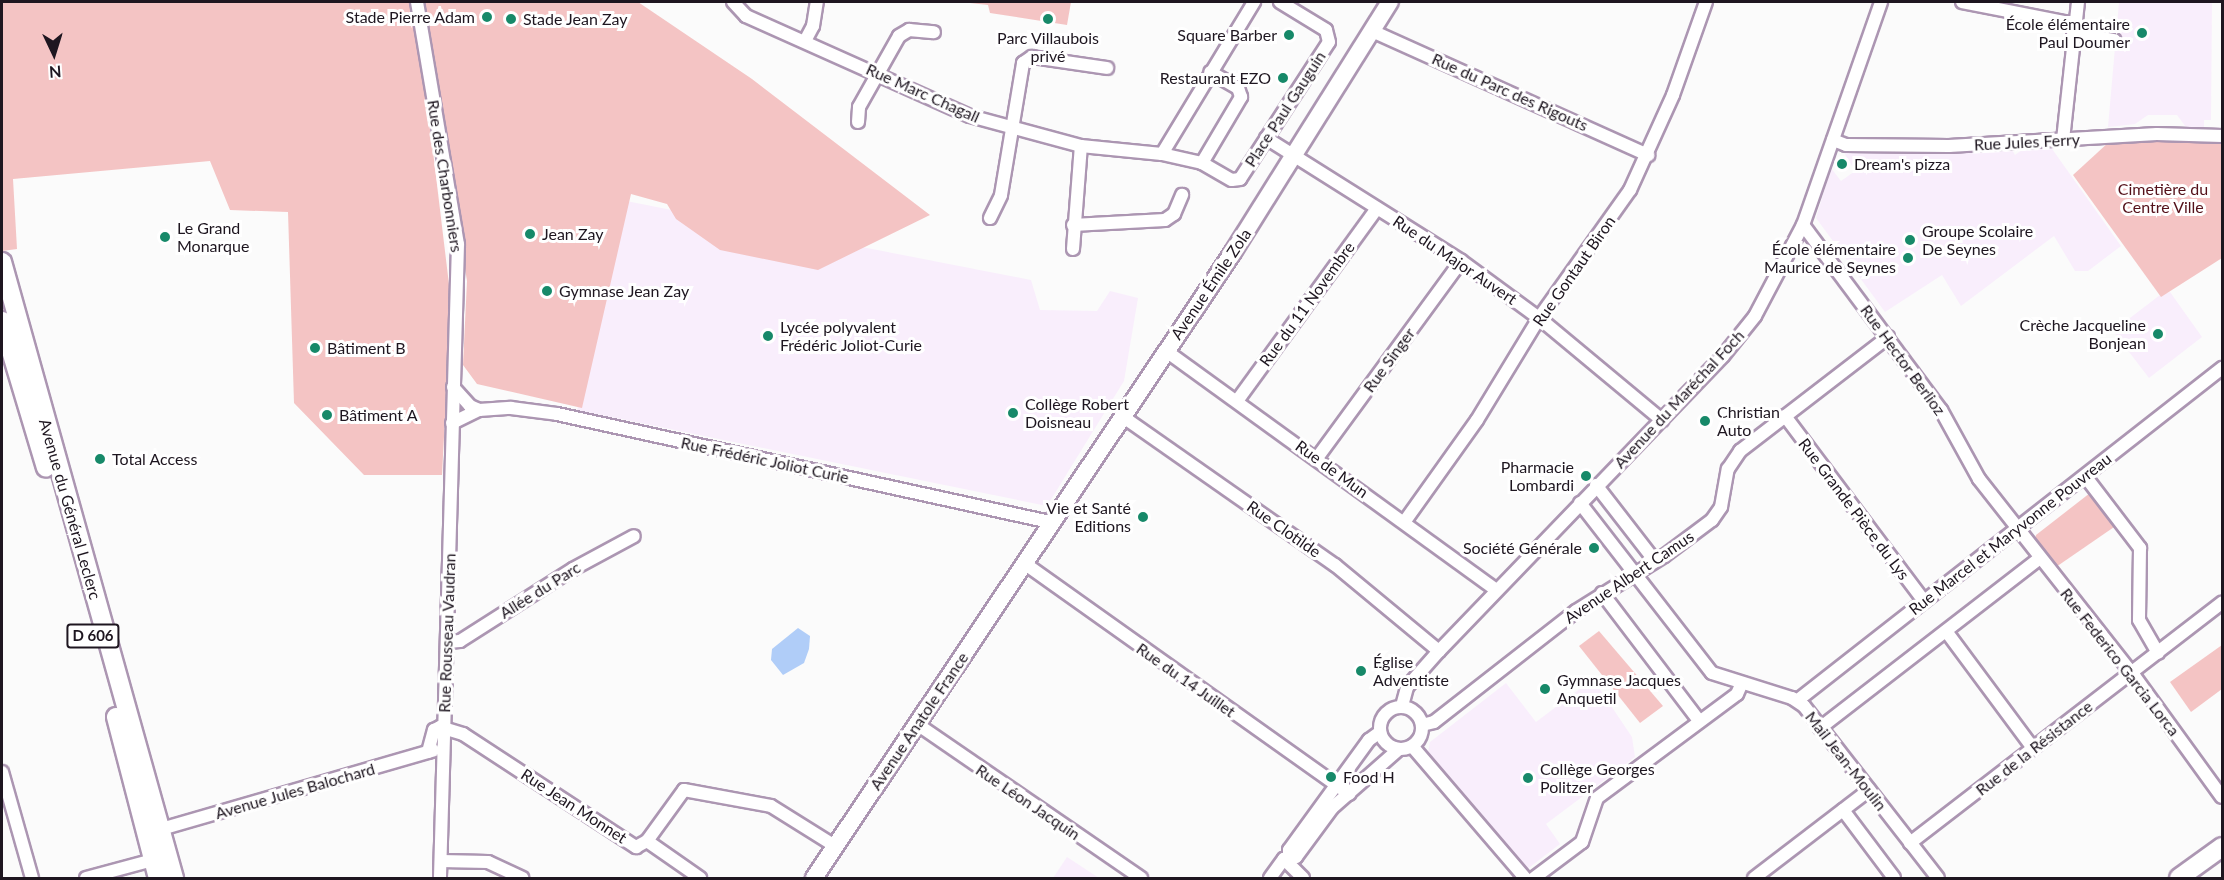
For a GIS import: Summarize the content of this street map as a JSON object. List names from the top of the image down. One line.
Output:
{"streets":{"main road":["Avenue Émile Zola","Avenue du Général Leclerc","D 606","Avenue Anatole France"],"street":["Rue du Parc des Rigouts","Rue Marc Chagall","Place Paul Gauguin","Rue Jules Ferry","Rue des Charbonniers","Rue du Major Auvert","Rue Gontaut Biron","Rue du 11 Novembre","Rue Singer","Rue Hector Berlioz","Avenue du Maréchal Foch","Rue Frédéric Joliot Curie","Rue de Mun","Rue Grande Pièce du Lys","Rue Clotilde","Rue Marcel et Maryvonne Pouvreau","Avenue Albert Camus","Allée du Parc","Rue Rousseau Vaudran","Rue Federico Garcia Lorca","Rue du 14 Juillet","Rue de la Résistance","Mail Jean-Moulin","Avenue Jules Balochard","Rue Léon Jacquin","Rue Jean Monnet"]},"crossings":[["Rue du Parc des Rigouts","Rue Gontaut Biron"],["Rue du Parc des Rigouts","Avenue Émile Zola"],["Rue Marc Chagall","Place Paul Gauguin"],["Place Paul Gauguin","Rue du Major Auvert"],["Rue Jules Ferry","Avenue du Maréchal Foch"],["Rue des Charbonniers","Rue Rousseau Vaudran"],["Rue du Major Auvert","Rue Gontaut Biron"],["Rue du Major Auvert","Avenue Émile Zola"],["Rue du Major Auvert","Rue du 11 Novembre"],["Rue du Major Auvert","Rue Singer"],["Rue du Major Auvert","Avenue du Maréchal Foch"],["Rue Gontaut Biron","Rue de Mun"],["Avenue Émile Zola","Rue Frédéric Joliot Curie"],["Avenue Émile Zola","Rue de Mun"],["Avenue Émile Zola","Rue Clotilde"],["Avenue Émile Zola","Rue du 14 Juillet"],["Avenue Émile Zola","Avenue Anatole France"],["Rue du 11 Novembre","Rue de Mun"],["Rue Singer","Rue de Mun"],["Rue Hector Berlioz","Avenue du Maréchal Foch"],["Rue Hector Berlioz","Rue Marcel et Maryvonne Pouvreau"],["Rue Hector Berlioz","Avenue Albert Camus"],["Rue Hector Berlioz","Rue Federico Garcia Lorca"],["Avenue du Maréchal Foch","Rue de Mun"],["Avenue du Maréchal Foch","Rue Clotilde"],["Avenue du Maréchal Foch","Avenue Albert Camus"],["Avenue du Maréchal Foch","Mail Jean-Moulin"],["Rue Frédéric Joliot Curie","Rue Rousseau Vaudran"],["Avenue du Général Leclerc","Avenue Jules Balochard"],["Rue Grande Pièce du Lys","Rue Marcel et Maryvonne Pouvreau"],["Rue Grande Pièce du Lys","Avenue Albert Camus"],["Rue Marcel et Maryvonne Pouvreau","Rue Federico Garcia Lorca"],["Rue Marcel et Maryvonne Pouvreau","Mail Jean-Moulin"],["Avenue Albert Camus","Mail Jean-Moulin"],["Allée du Parc","Rue Rousseau Vaudran"],["Rue Rousseau Vaudran","Avenue Jules Balochard"],["Rue Rousseau Vaudran","Rue Jean Monnet"],["Rue Federico Garcia Lorca","Rue de la Résistance"],["Rue du 14 Juillet","Avenue Anatole France"],["Avenue Anatole France","Rue Léon Jacquin"],["Rue de la Résistance","Mail Jean-Moulin"]],"parks":["Cimetière du Centre Ville"],"places":["Stade Pierre Adam","Stade Jean Zay","Parc Villaubois privé","École élémentaire Paul Doumer","Square Barber","Restaurant EZO","Dream's pizza","Jean Zay","Le Grand Monarque","Groupe Scolaire De Seynes","École élémentaire Maurice de Seynes","Gymnase Jean Zay","Crèche Jacqueline Bonjean","Lycée polyvalent Frédéric Joliot-Curie","Bâtiment B","Collège Robert Doisneau","Bâtiment A","Christian Auto","Total Access","Pharmacie Lombardi","Vie et Santé Editions","Société Générale","Église Adventiste","Gymnase Jacques Anquetil","Food H","Collège Georges Politzer"],"north":"bottom"}
